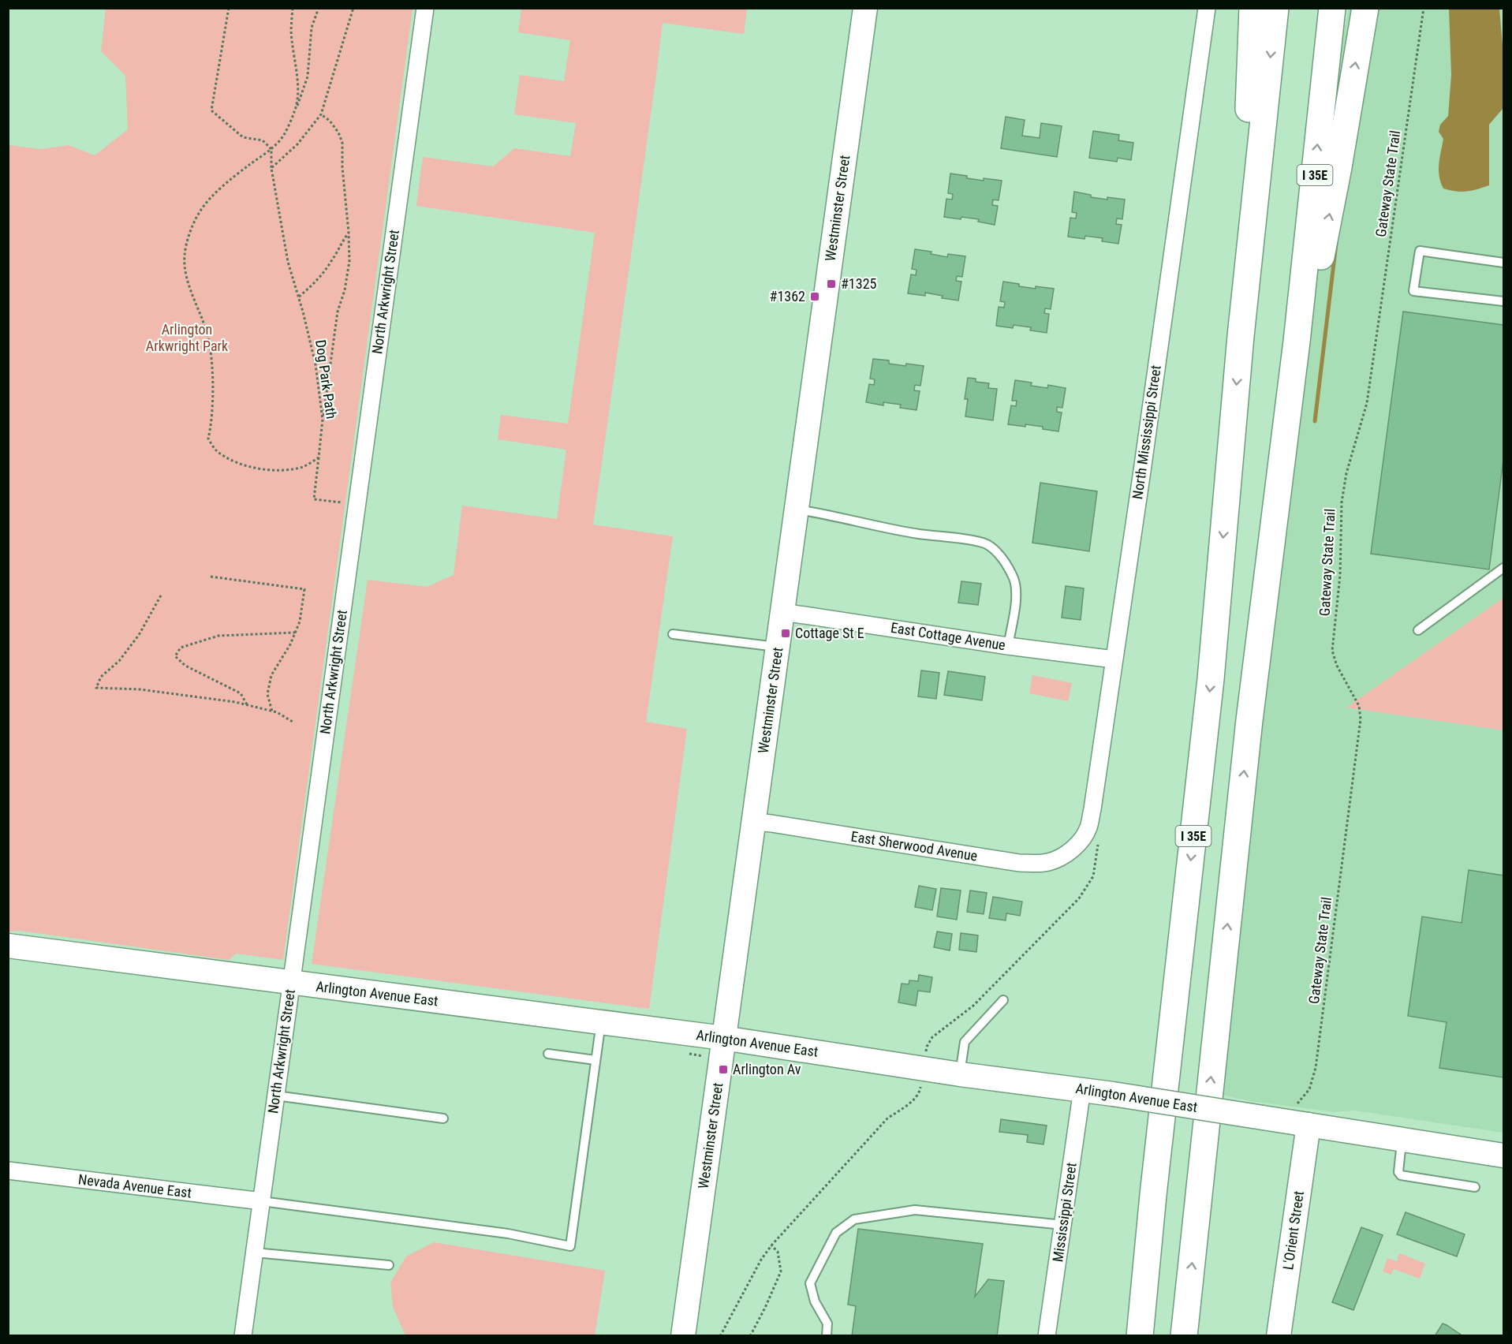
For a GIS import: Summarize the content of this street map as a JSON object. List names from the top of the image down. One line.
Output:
{"streets":{"highway":["I 35E"],"street":["Westminster Street","North Arkwright Street","North Mississippi Street","East Cottage Avenue","East Sherwood Avenue","Arlington Avenue East","Nevada Avenue East","Mississippi Street","L'Orient Street"],"path":["Gateway State Trail","Dog Park Path"]},"crossings":[["Westminster Street","East Cottage Avenue"],["Westminster Street","East Sherwood Avenue"],["Westminster Street","Arlington Avenue East"],["North Arkwright Street","Dog Park Path"],["North Arkwright Street","Arlington Avenue East"],["North Arkwright Street","Nevada Avenue East"],["North Mississippi Street","East Cottage Avenue"],["North Mississippi Street","East Sherwood Avenue"],["Arlington Avenue East","Mississippi Street"],["Arlington Avenue East","L'Orient Street"]],"parks":["Arlington Arkwright Park"],"places":{"transit":["#1325","#1362","Cottage St E","Arlington Av"]}}
